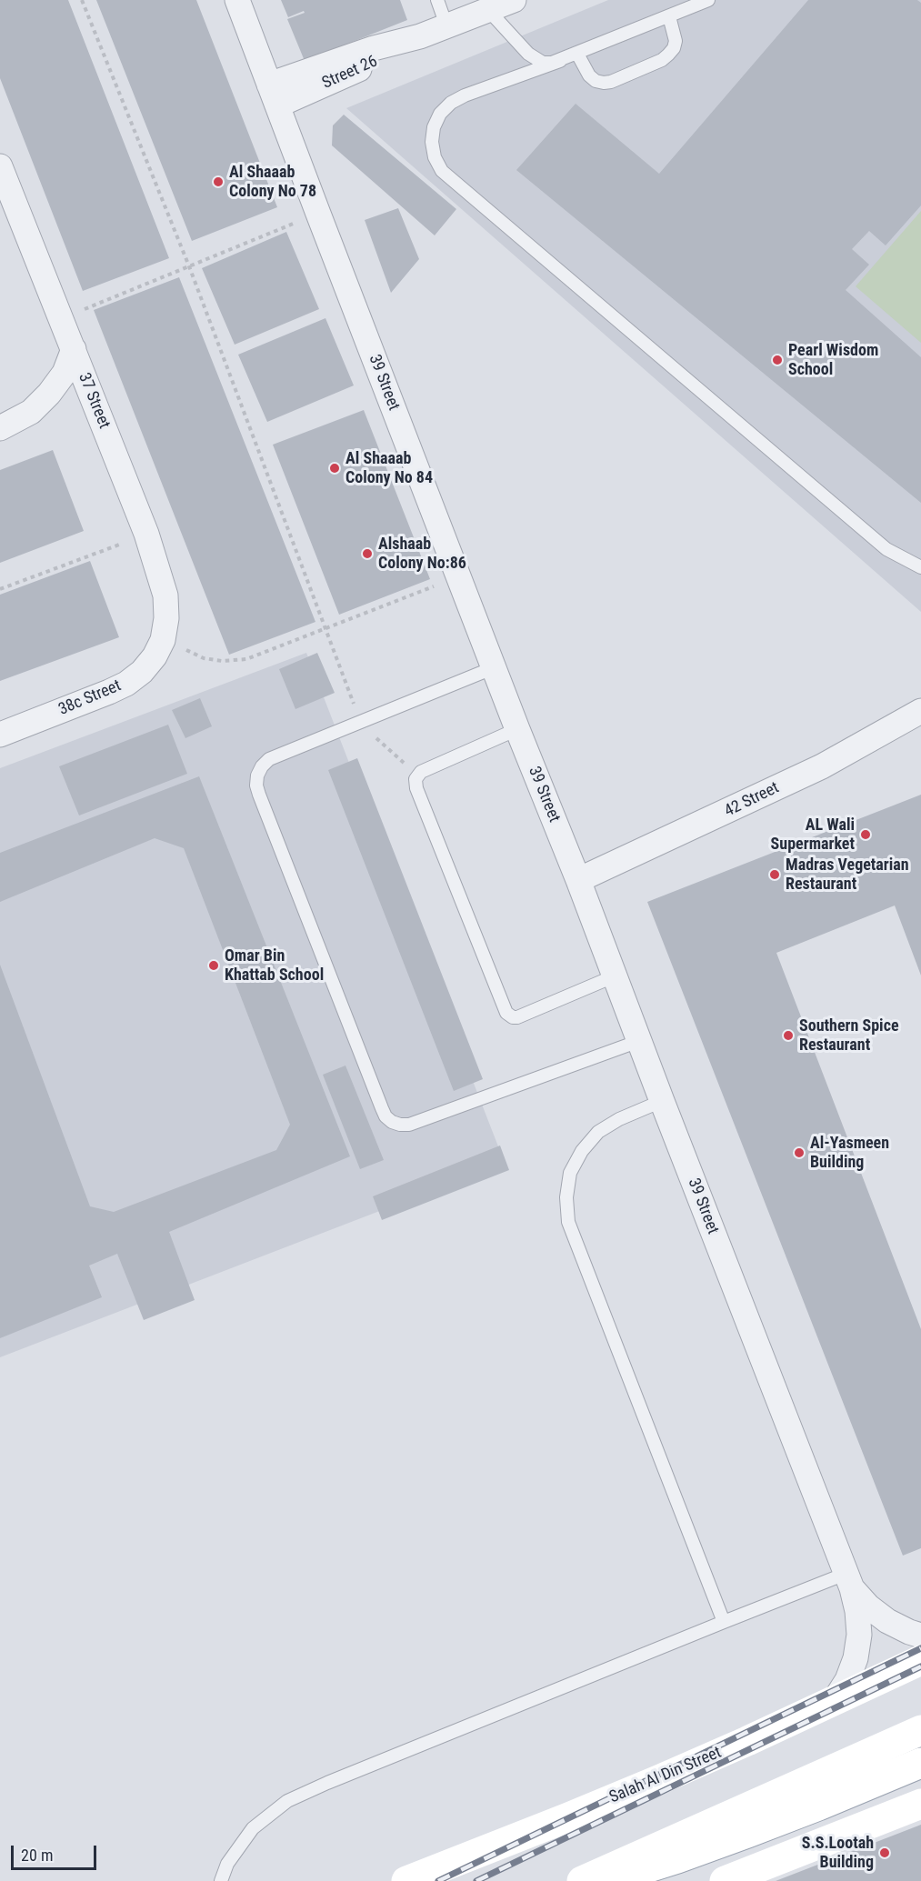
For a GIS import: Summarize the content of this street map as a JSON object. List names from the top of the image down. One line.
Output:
{"streets":{"main road":["Salah Al Din Street"],"street":["Street 26","39 Street","37 Street","38c Street","42 Street"]},"crossings":[["Street 26","39 Street"],["39 Street","42 Street"],["39 Street","Salah Al Din Street"],["37 Street","38c Street"]],"places":["Al Shaaab Colony No 78","Pearl Wisdom School","Al Shaaab Colony No 84","Alshaab Colony No:86","AL Wali Supermarket","Madras Vegetarian Restaurant","Omar Bin Khattab School","Southern Spice Restaurant","Al-Yasmeen Building","S.S.Lootah Building"],"scale_bar":"20 m"}
